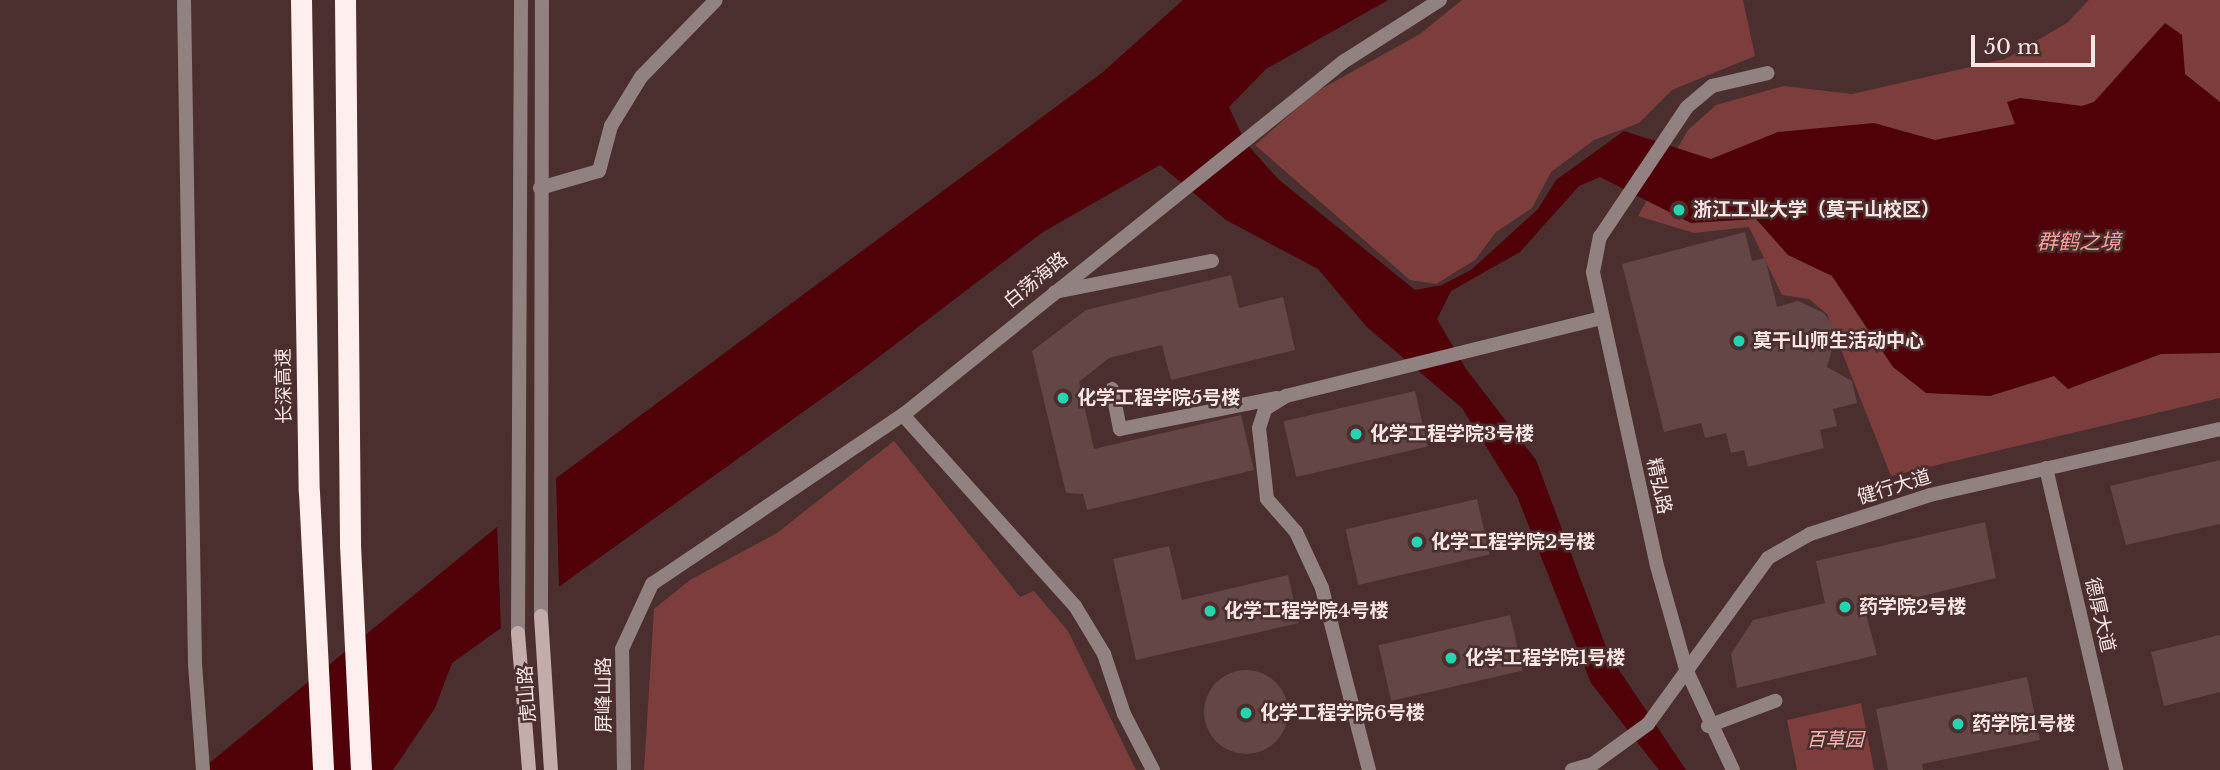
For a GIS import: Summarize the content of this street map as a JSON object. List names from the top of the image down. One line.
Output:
{"streets":{"highway":["长深高速"],"main road":["虎山路"],"street":["白荡海路","精弘路","健行大道","德厚大道","屏峰山路"]},"crossings":[["白荡海路","屏峰山路"],["精弘路","健行大道"],["健行大道","德厚大道"]],"water":["群鹤之境"],"parks":["百草园"],"places":["浙江工业大学（莫干山校区）","莫干山师生活动中心","化学工程学院5号楼","化学工程学院3号楼","化学工程学院2号楼","药学院2号楼","化学工程学院4号楼","化学工程学院1号楼","化学工程学院6号楼","药学院1号楼"],"scale_bar":"50 m"}
